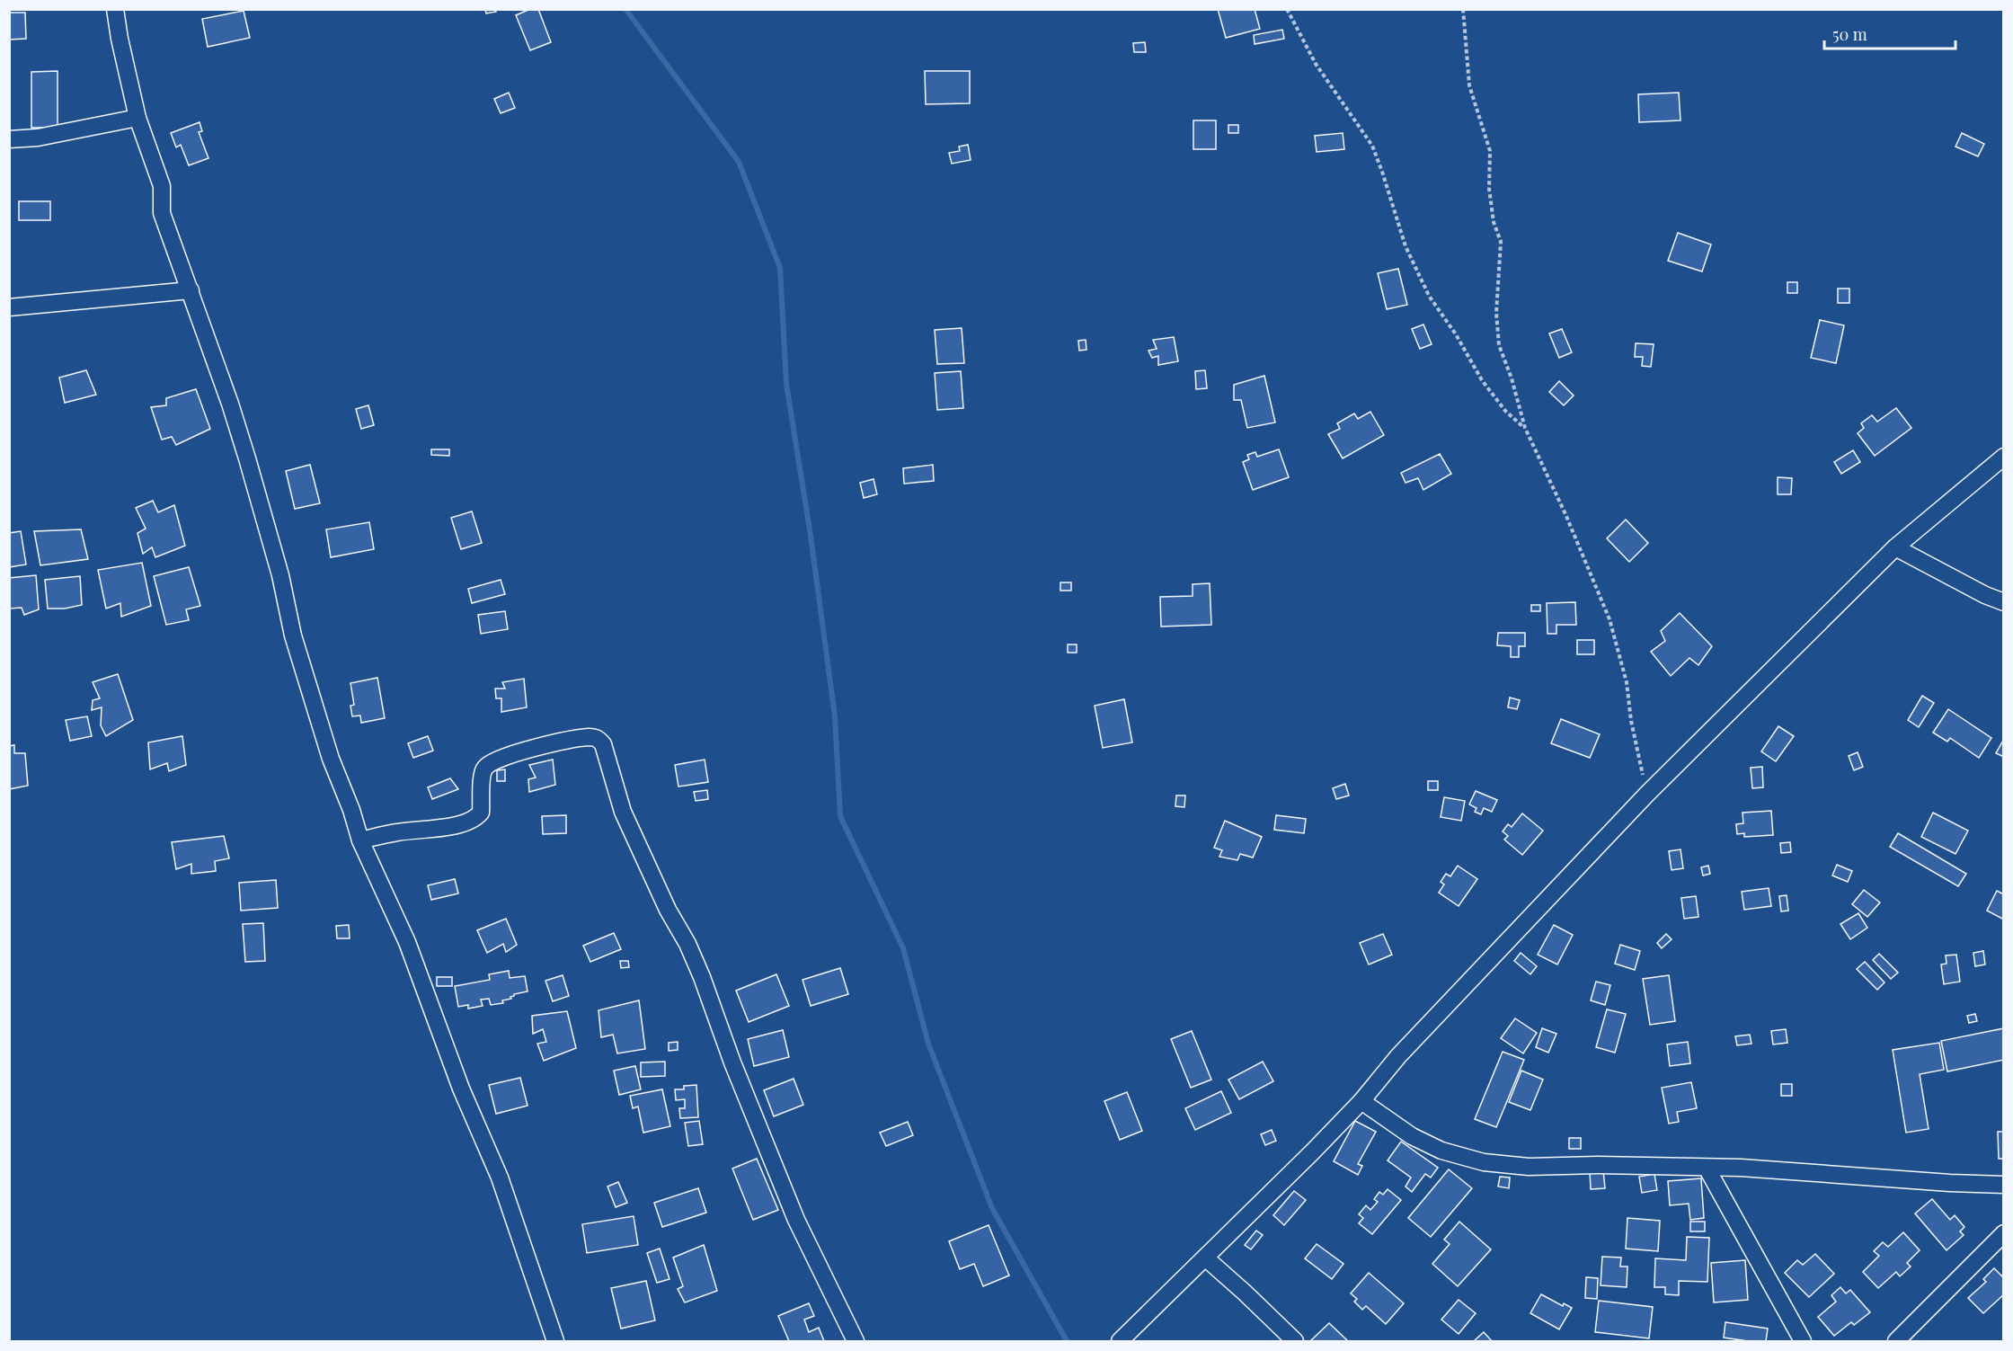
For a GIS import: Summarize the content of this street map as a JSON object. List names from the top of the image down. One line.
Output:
{"scale_bar":"50 m"}
